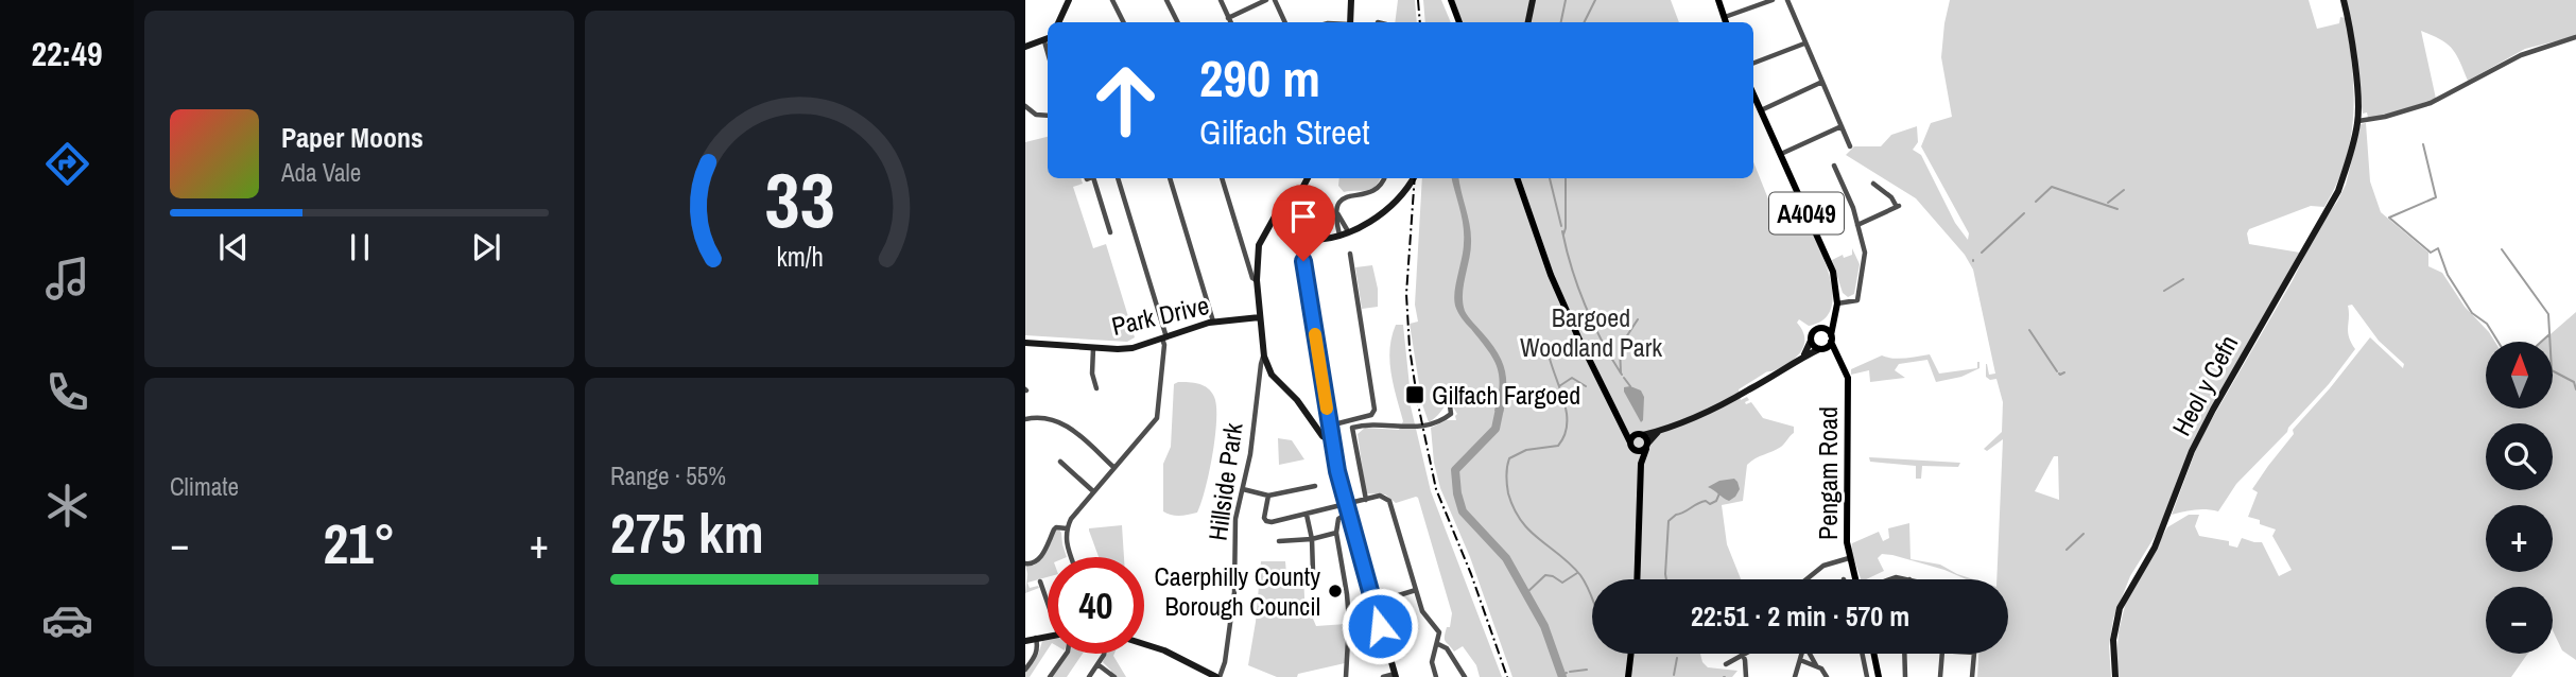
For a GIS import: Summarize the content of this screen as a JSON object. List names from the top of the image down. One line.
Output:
{"streets":{"main road":["A4049","Pengam Road"],"street":["Park Drive","Heol y Cefn","Hillside Park"]},"crossings":[["A4049","Pengam Road"],["Park Drive","Hillside Park"]],"parks":["Bargoed Woodland Park"],"places":{"transit":["Gilfach Fargoed"],"other":["Caerphilly County Borough Council"]},"north":"top","page":{"tabs":"22:49","turn":["290 m","Gilfach Street"],"song":["Paper Moons","Ada Vale"],"map_buttons":["+","−"],"tile":["Climate",["Range · 55%","275 km"]],"heat":["−","21°","+"],"limit":"40","trip":"22:51 · 2 min · 570 m","gauge":["33","km/h"]}}
